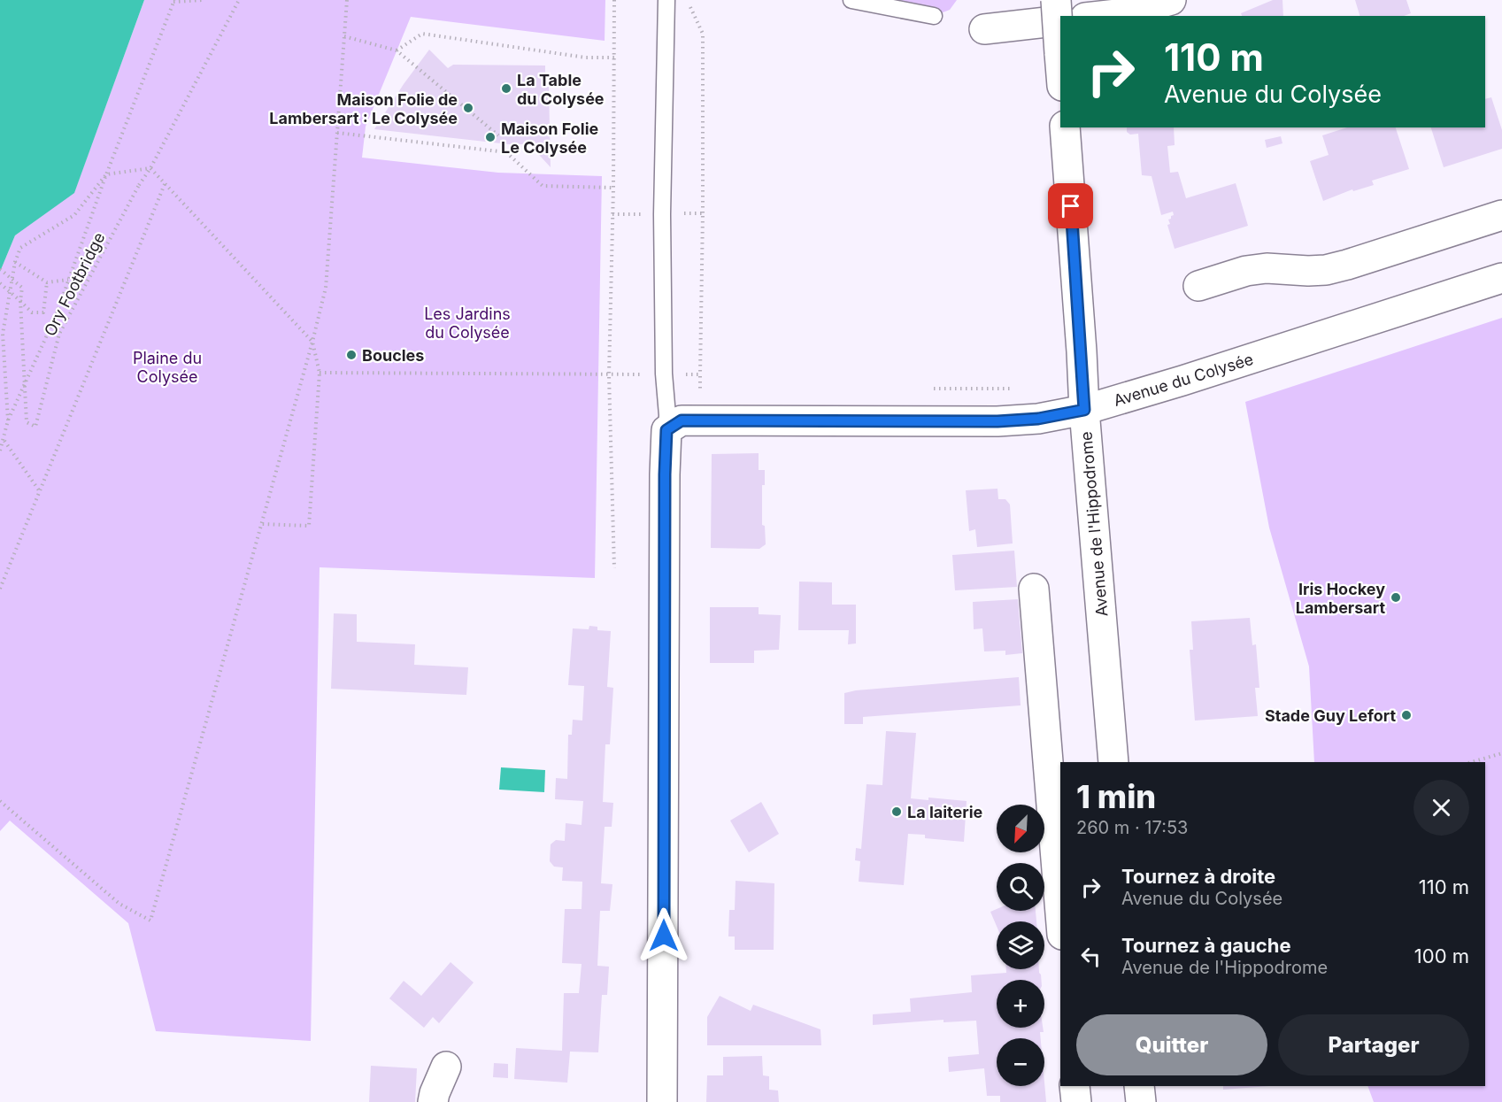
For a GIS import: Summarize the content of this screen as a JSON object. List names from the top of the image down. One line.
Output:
{"streets":{"street":["Avenue du Colysée","Avenue de l'Hippodrome"],"path":["Ory Footbridge"]},"crossings":[["Avenue du Colysée","Avenue de l'Hippodrome"]],"parks":["Les Jardins du Colysée","Plaine du Colysée"],"places":["La Table du Colysée","Maison Folie de Lambersart : Le Colysée","Maison Folie Le Colysée","Boucles","Iris Hockey Lambersart","Stade Guy Lefort","La laiterie"],"north":"bottom left","page":{"turn":["110 m","Avenue du Colysée"],"heading":["1 min","260 m · 17:53"],"map_buttons":["+","−"],"list":[{"name":"Tournez à droite","note":"Avenue du Colysée","value":"110 m"},{"name":"Tournez à gauche","note":"Avenue de l'Hippodrome","value":"100 m"}],"buttons":["Quitter","Partager"]}}
